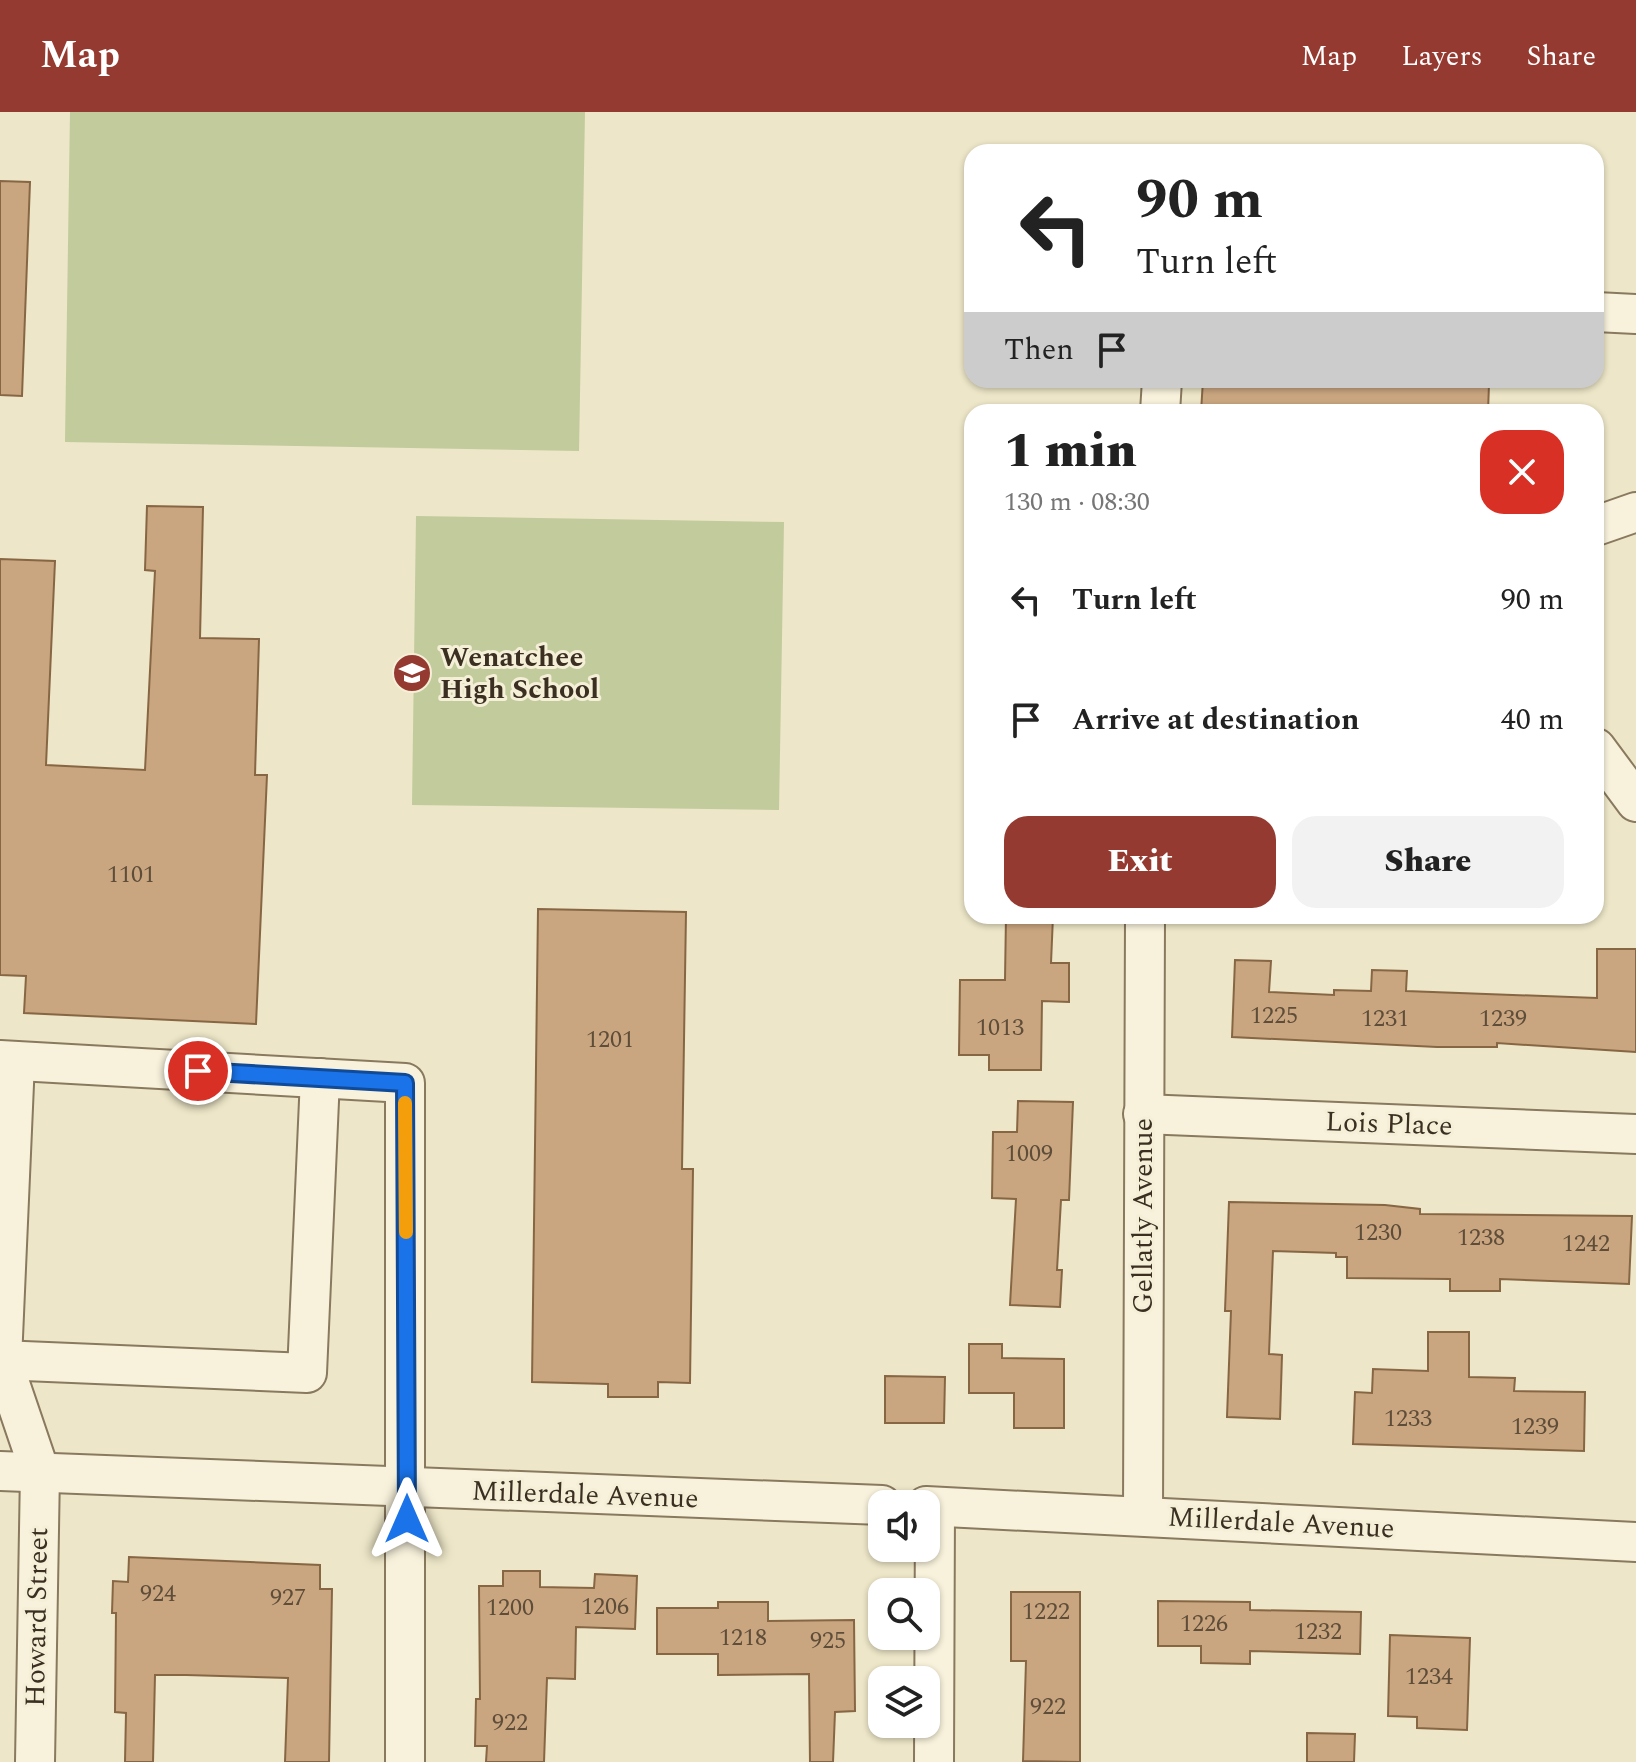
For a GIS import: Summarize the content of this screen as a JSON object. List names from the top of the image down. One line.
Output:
{"streets":{"street":["Lois Place","Gellatly Avenue","Millerdale Avenue","Howard Street"]},"crossings":[["Lois Place","Gellatly Avenue"],["Gellatly Avenue","Millerdale Avenue"],["Millerdale Avenue","Howard Street"]],"places":{"school or university":["Wenatchee High School"]},"house_numbers":["1101","1225","1231","1239","1013","1201","1009","1230","1238","1242","1233","1239","924","927","1206","1200","1222","1226","1232","1218","925","1234","922","922"],"page":{"header":"Map","nav":["Map","Layers","Share"],"turn":["90 m","Turn left"],"then":"Then","heading":["1 min","130 m · 08:30"],"list":[{"name":"Turn left","value":"90 m"},{"name":"Arrive at destination","value":"40 m"}],"buttons":["Exit","Share"]}}
